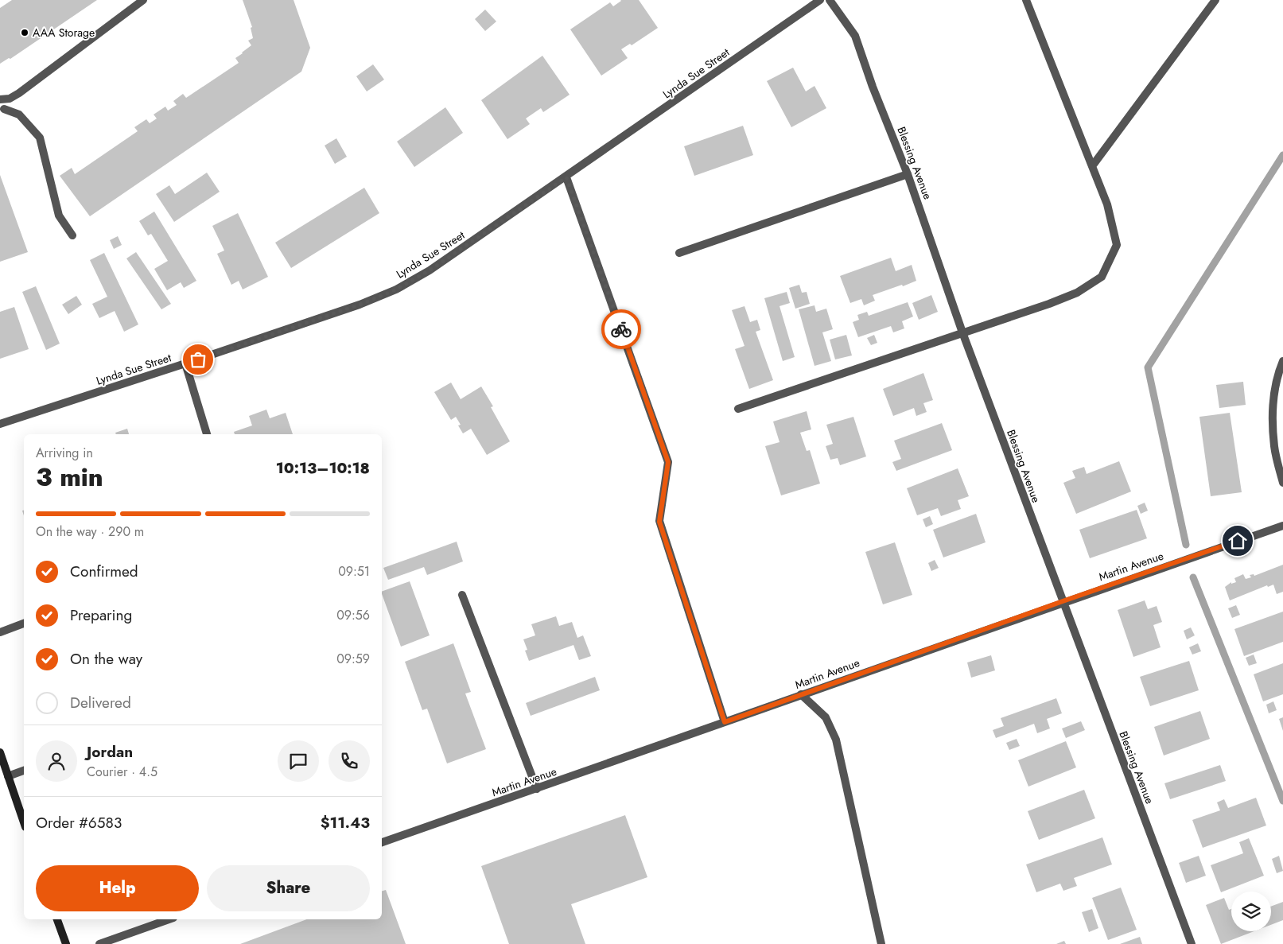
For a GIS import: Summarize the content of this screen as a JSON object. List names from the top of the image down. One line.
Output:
{"streets":{"street":["Lynda Sue Street","Blessing Avenue","Martin Avenue"]},"crossings":[["Blessing Avenue","Martin Avenue"]],"places":["AAA Storage"],"page":{"heading":["3 min","Arriving in","10:13–10:18"],"panel":["Jordan","Courier · 4.5","Order #6583","$11.43"],"bar":"On the way · 290 m","list":[["Confirmed","09:51"],["Preparing","09:56"],["On the way","09:59"],"Delivered"],"buttons":["Help","Share"]}}
